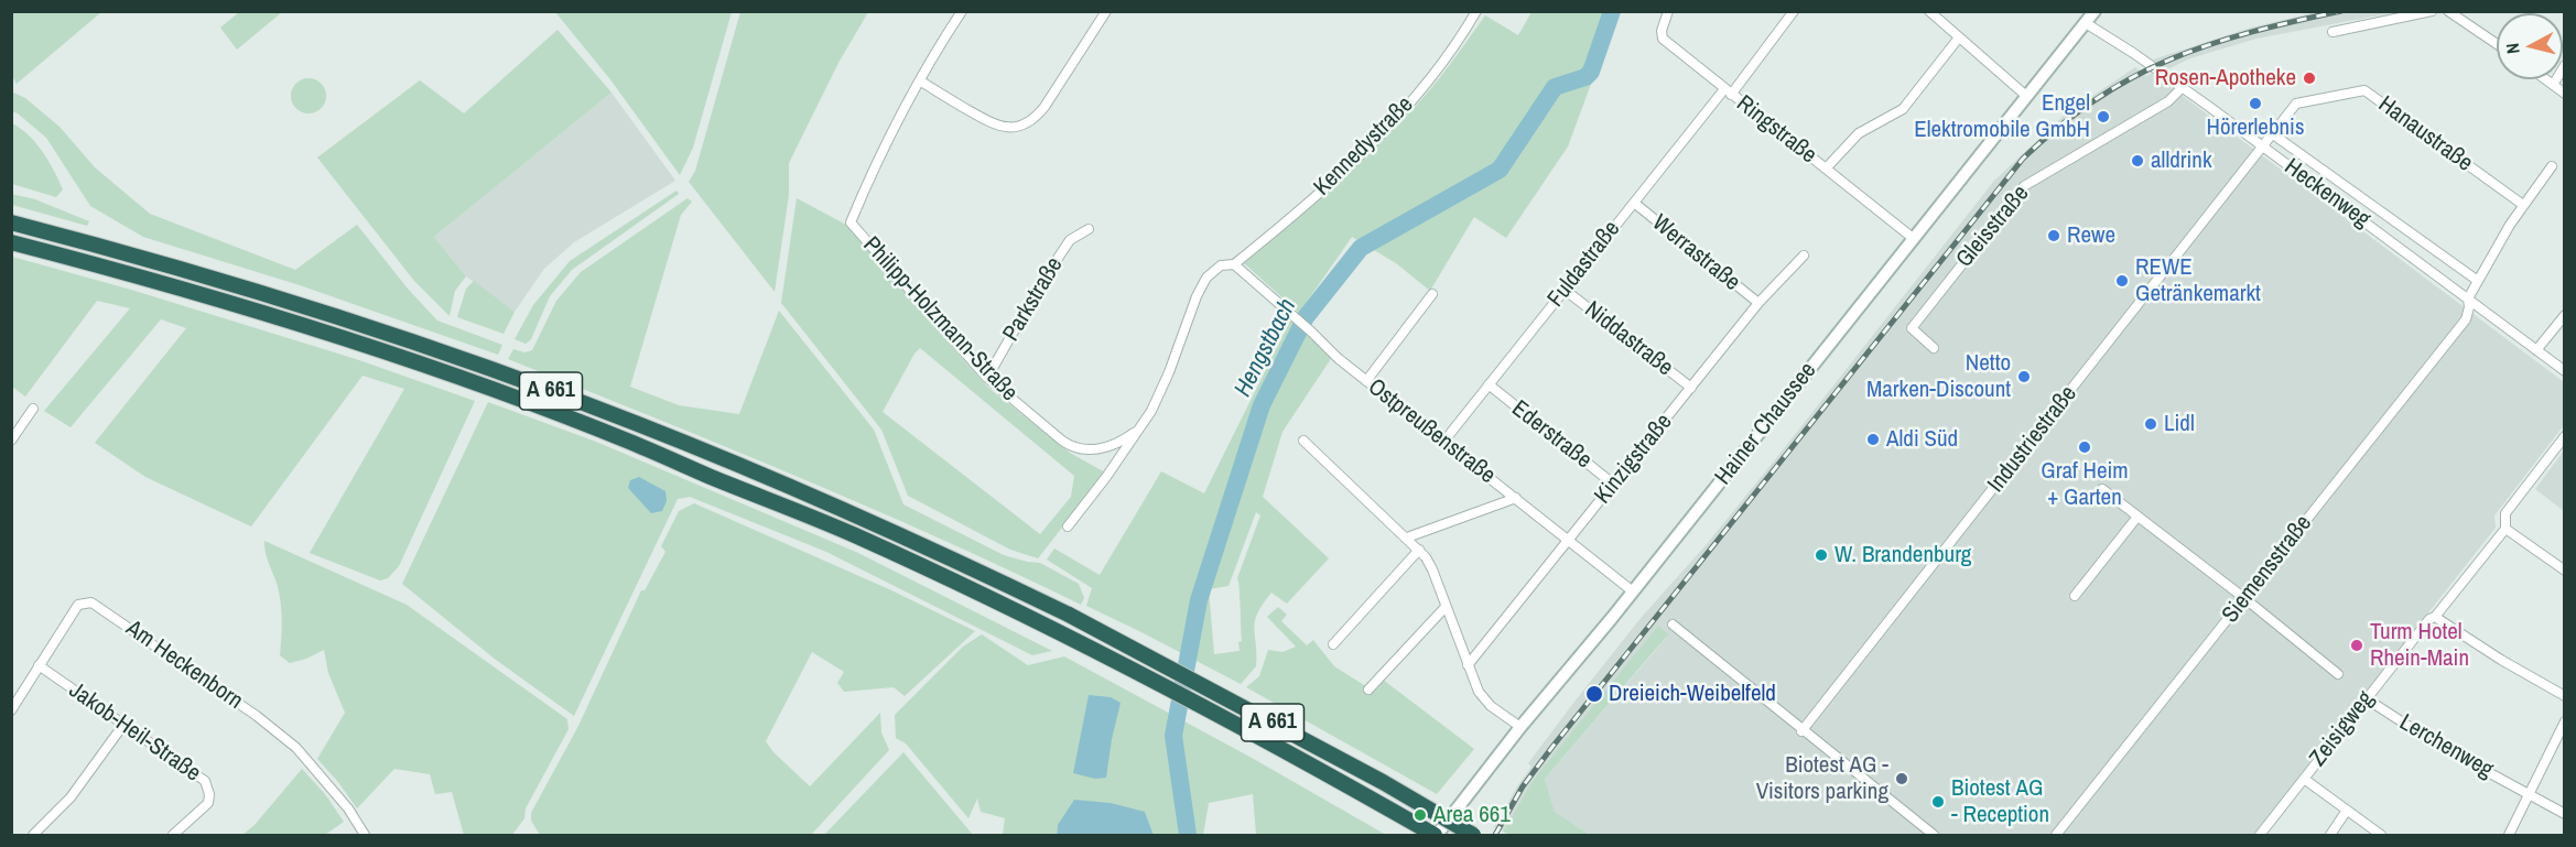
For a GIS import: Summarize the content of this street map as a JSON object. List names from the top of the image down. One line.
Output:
{"streets":{"highway":["A 661"],"street":["Ringstraße","Hanaustraße","Kennedystraße","Heckenweg","Gleisstraße","Werrastraße","Fuldastraße","Parkstraße","Philipp-Holzmann-Straße","Niddastraße","Hainer Chaussee","Ostpreußenstraße","Ederstraße","Industriestraße","Kinzigstraße","Siemensstraße","Am Heckenborn","Zeisigweg","Jakob-Heil-Straße","Lerchenweg"]},"crossings":[["Ringstraße","Fuldastraße"],["Ringstraße","Hainer Chaussee"],["Hanaustraße","Heckenweg"],["Hanaustraße","Industriestraße"],["Hanaustraße","Siemensstraße"],["Kennedystraße","Philipp-Holzmann-Straße"],["Kennedystraße","Ostpreußenstraße"],["Heckenweg","Gleisstraße"],["Heckenweg","Hainer Chaussee"],["Heckenweg","Industriestraße"],["Heckenweg","Siemensstraße"],["Werrastraße","Fuldastraße"],["Werrastraße","Kinzigstraße"],["Fuldastraße","Niddastraße"],["Fuldastraße","Ostpreußenstraße"],["Fuldastraße","Ederstraße"],["Parkstraße","Philipp-Holzmann-Straße"],["Philipp-Holzmann-Straße","Ostpreußenstraße"],["Niddastraße","Kinzigstraße"],["A 661","Hainer Chaussee"],["Hainer Chaussee","Ostpreußenstraße"],["Ostpreußenstraße","Kinzigstraße"],["Ederstraße","Kinzigstraße"],["Am Heckenborn","Jakob-Heil-Straße"],["Zeisigweg","Lerchenweg"]],"water":["Hengstbach"],"places":["Rosen-Apotheke","Hörerlebnis","Engel Elektromobile GmbH","alldrink","Rewe","REWE Getränkemarkt","Netto Marken-Discount","Lidl","Aldi Süd","Graf Heim + Garten","W. Brandenburg","Turm Hotel Rhein-Main","Dreieich-Weibelfeld","Biotest AG - Visitors parking","Biotest AG - Reception","Area 661"],"north":"left"}
